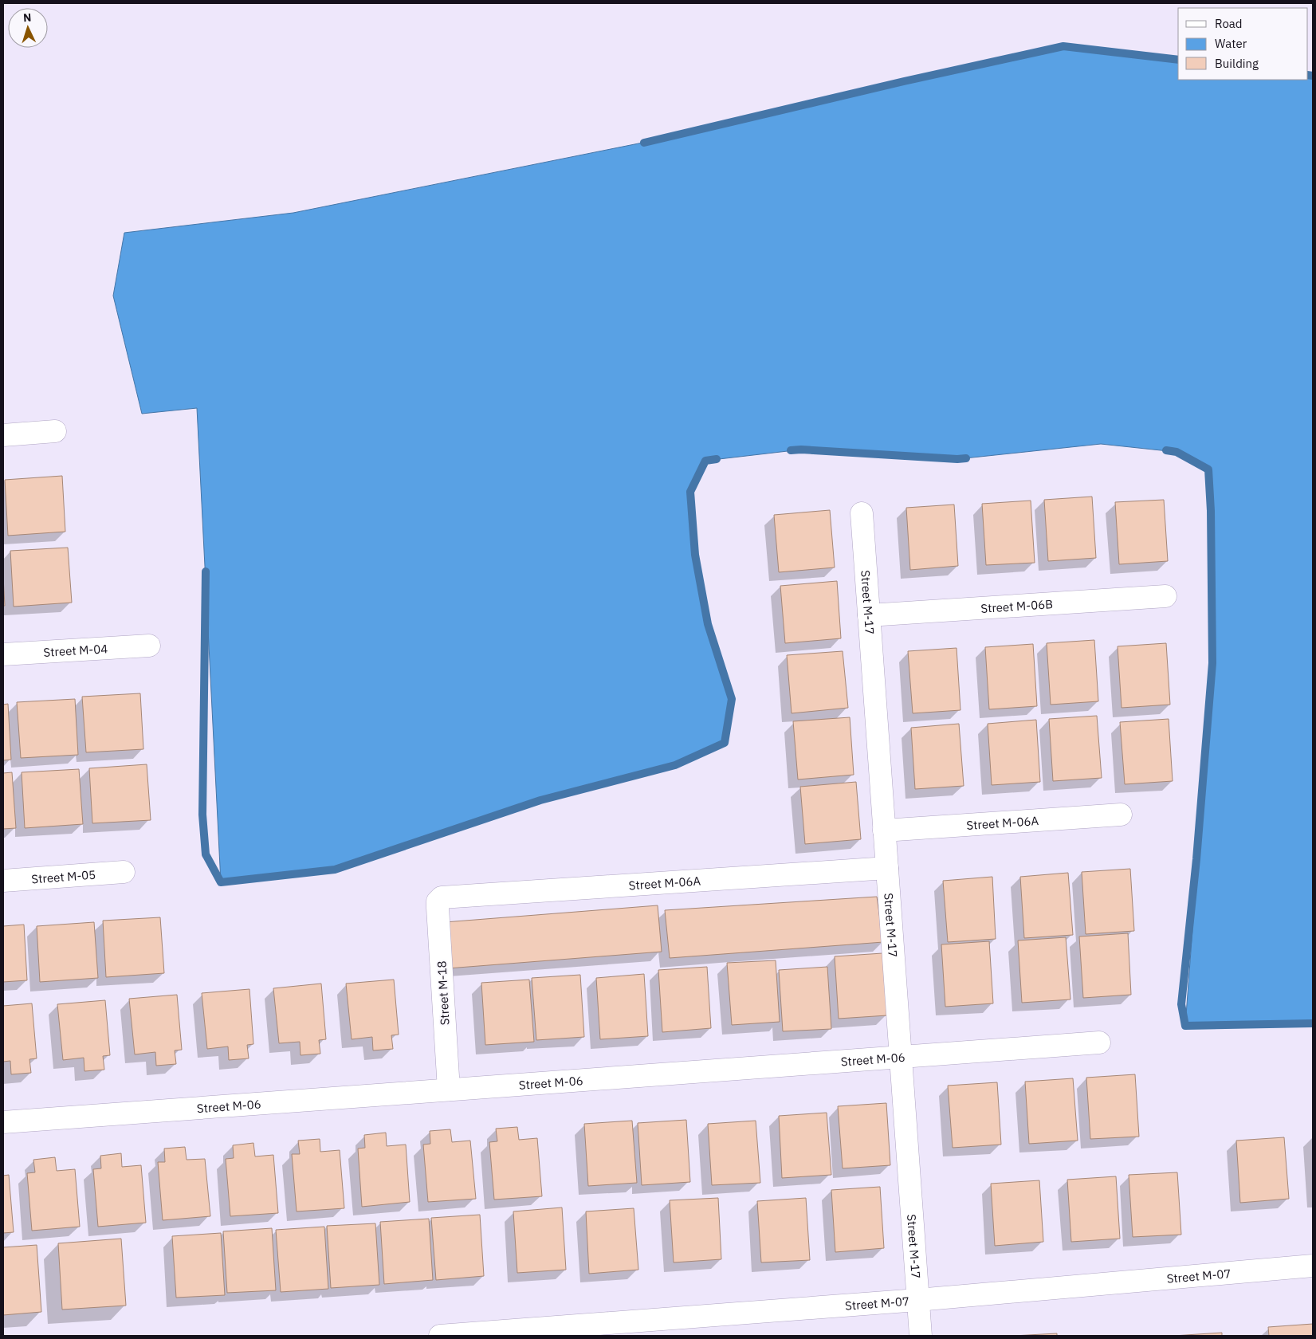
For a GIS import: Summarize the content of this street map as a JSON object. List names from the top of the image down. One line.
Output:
{"streets":{"street":["Street M-17","Street M-06B","Street M-04","Street M-06A","Street M-05","Street M-18","Street M-06","Street M-07"]},"crossings":[["Street M-17","Street M-06B"],["Street M-17","Street M-06A"],["Street M-17","Street M-06"],["Street M-17","Street M-07"],["Street M-06A","Street M-18"],["Street M-18","Street M-06"]],"legend":["Road","Water","Building"],"north":"top"}
